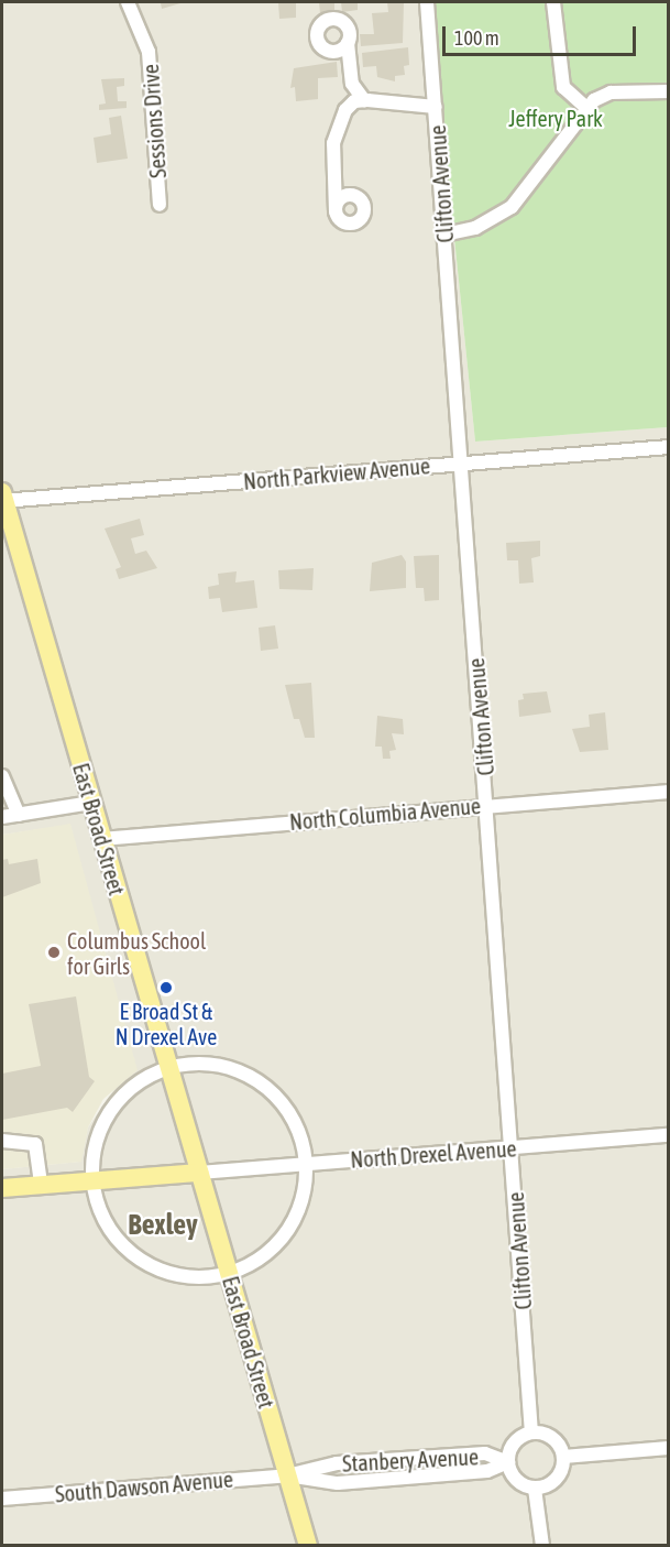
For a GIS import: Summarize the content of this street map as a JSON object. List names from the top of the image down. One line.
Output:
{"streets":{"main road":["East Broad Street"],"street":["Sessions Drive","Clifton Avenue","North Parkview Avenue","North Columbia Avenue","North Drexel Avenue","Stanbery Avenue","South Dawson Avenue"]},"crossings":[["Clifton Avenue","North Parkview Avenue"],["Clifton Avenue","North Columbia Avenue"],["Clifton Avenue","North Drexel Avenue"],["Clifton Avenue","Stanbery Avenue"],["North Parkview Avenue","East Broad Street"],["North Columbia Avenue","East Broad Street"],["East Broad Street","North Drexel Avenue"],["East Broad Street","Stanbery Avenue"],["East Broad Street","South Dawson Avenue"],["Stanbery Avenue","South Dawson Avenue"]],"districts":["Bexley"],"parks":["Jeffery Park"],"places":["Columbus School for Girls","E Broad St & N Drexel Ave"],"scale_bar":"100 m"}
